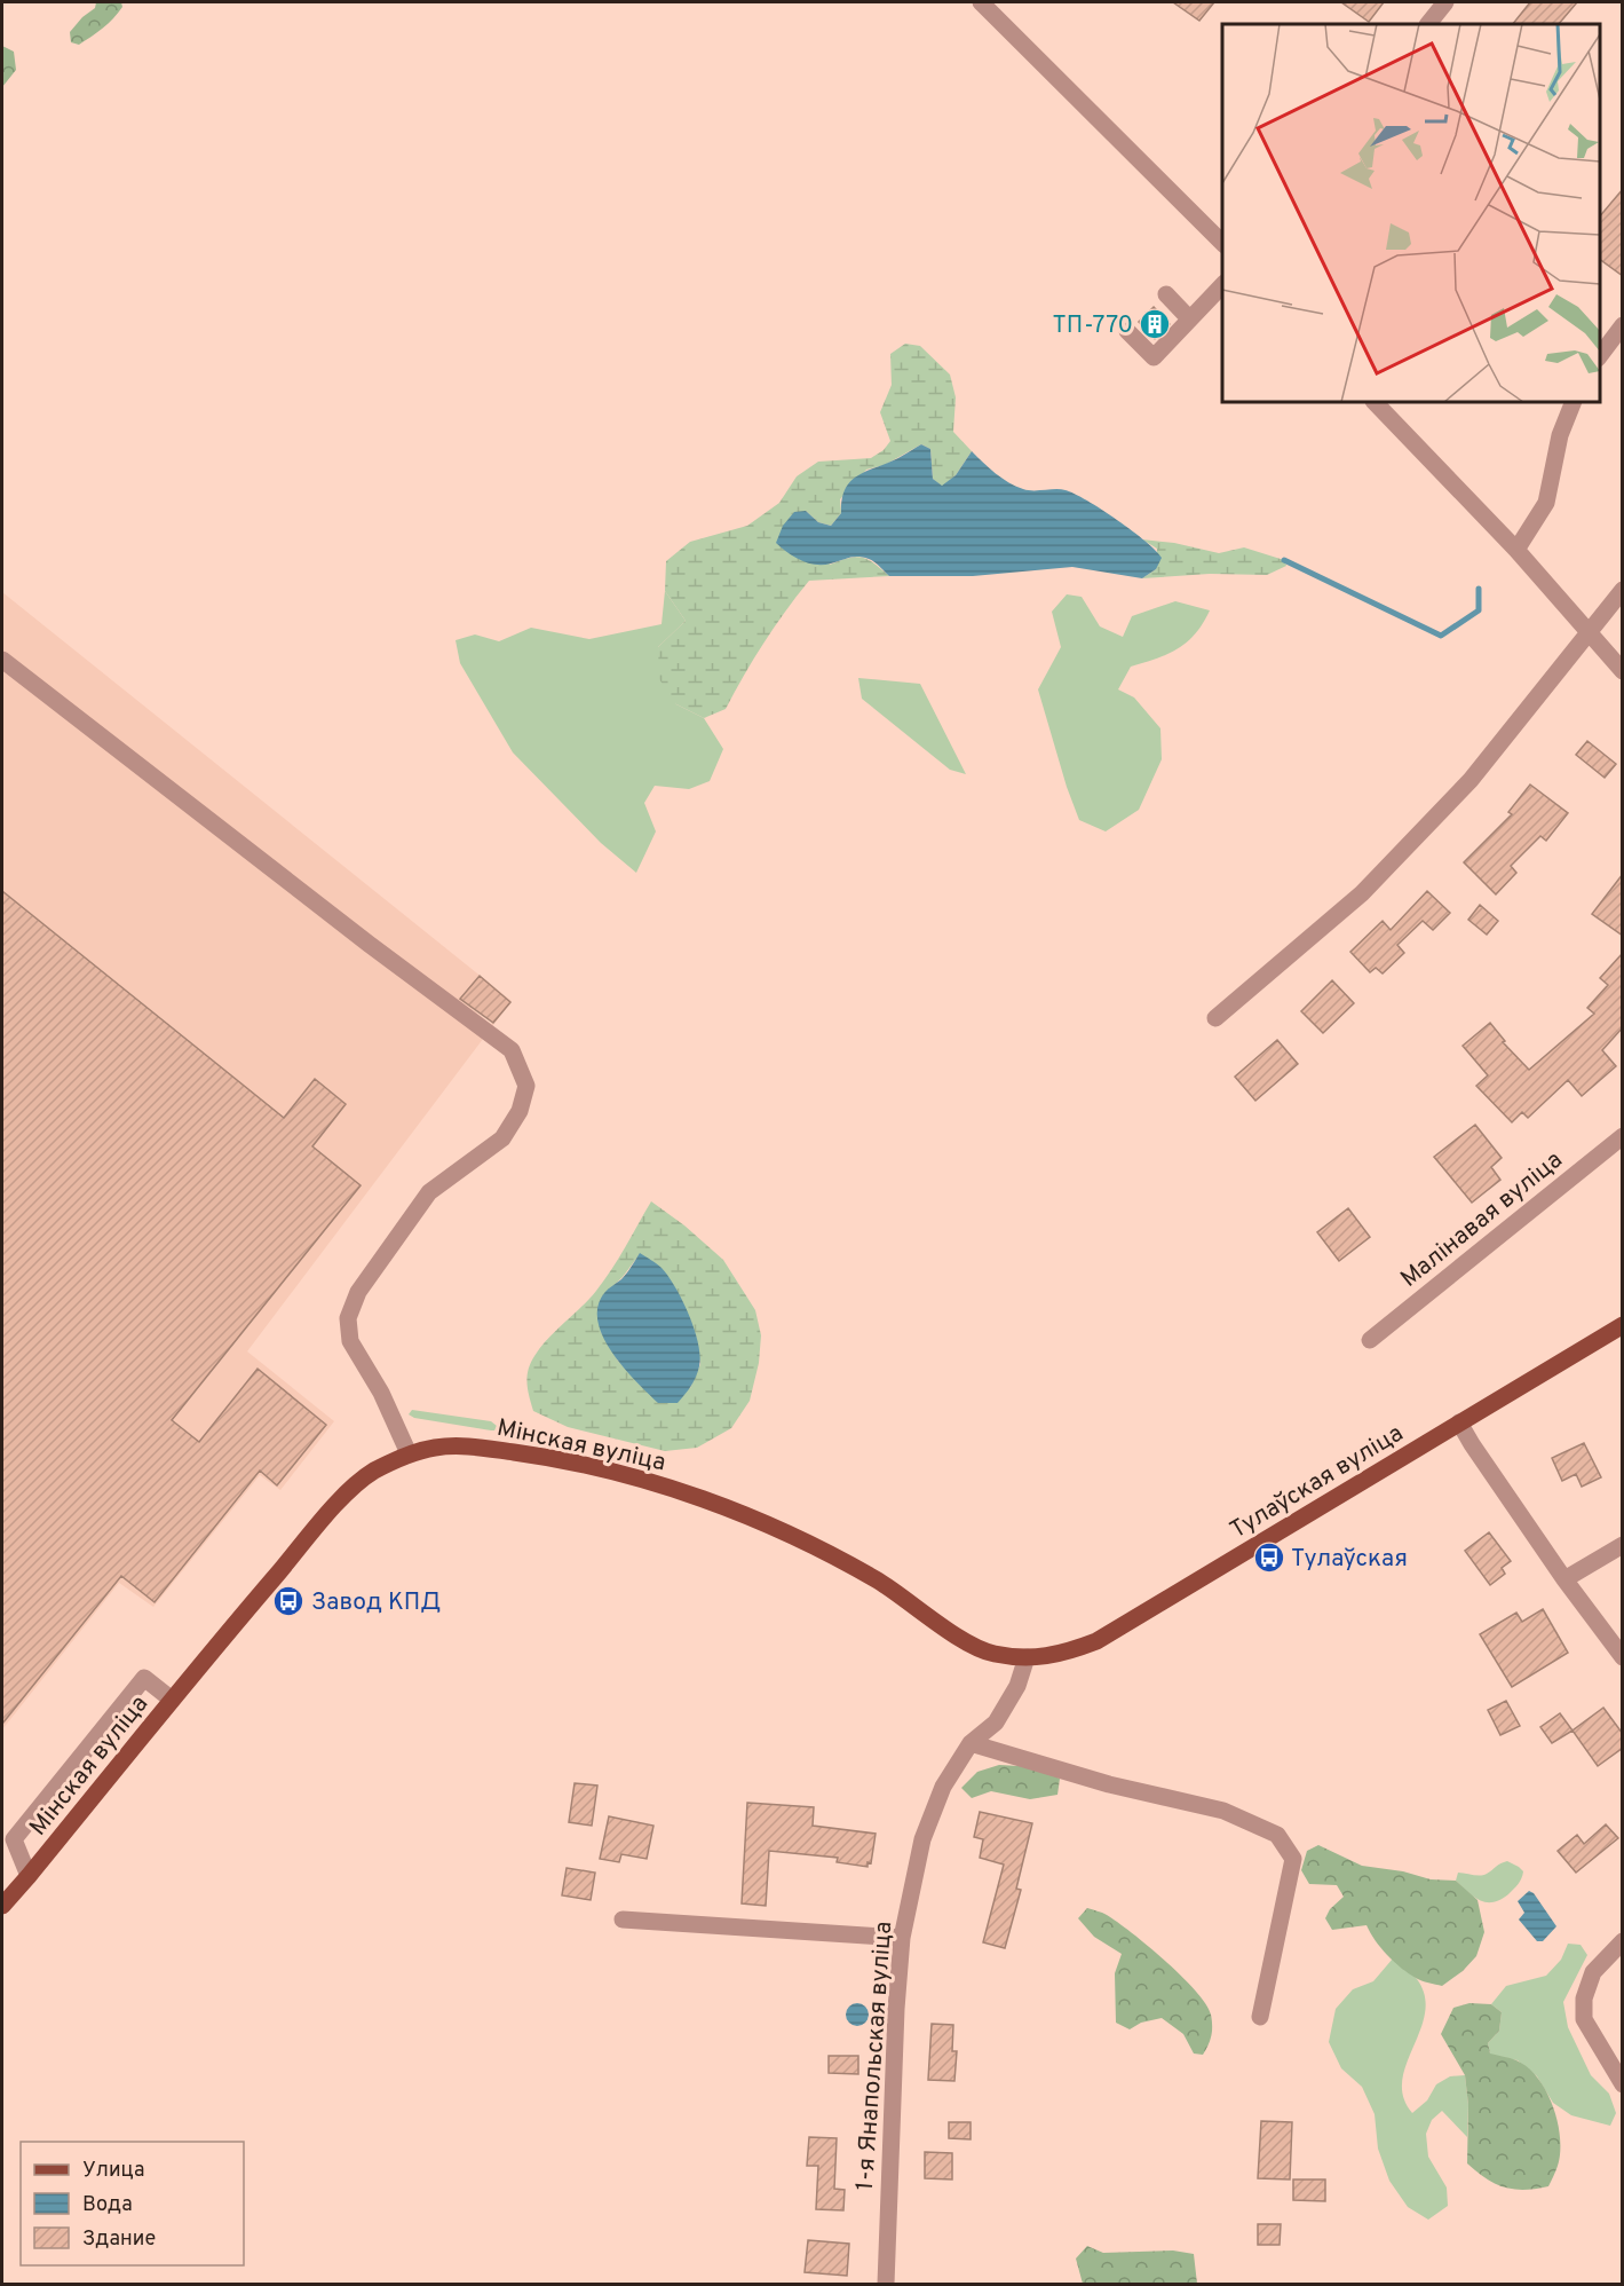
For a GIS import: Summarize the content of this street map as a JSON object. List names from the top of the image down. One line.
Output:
{"streets":{"main road":["Мінская вуліца","Тулаўская вуліца"],"street":["Малінавая вуліца","1-я Янапольская вуліца"]},"crossings":[["Мінская вуліца","Тулаўская вуліца"],["Мінская вуліца","1-я Янапольская вуліца"],["Тулаўская вуліца","1-я Янапольская вуліца"]],"places":{"building":["ТП-770"],"bus stop":["Тулаўская","Завод КПД"]},"legend":["Улица","Вода","Здание"]}
